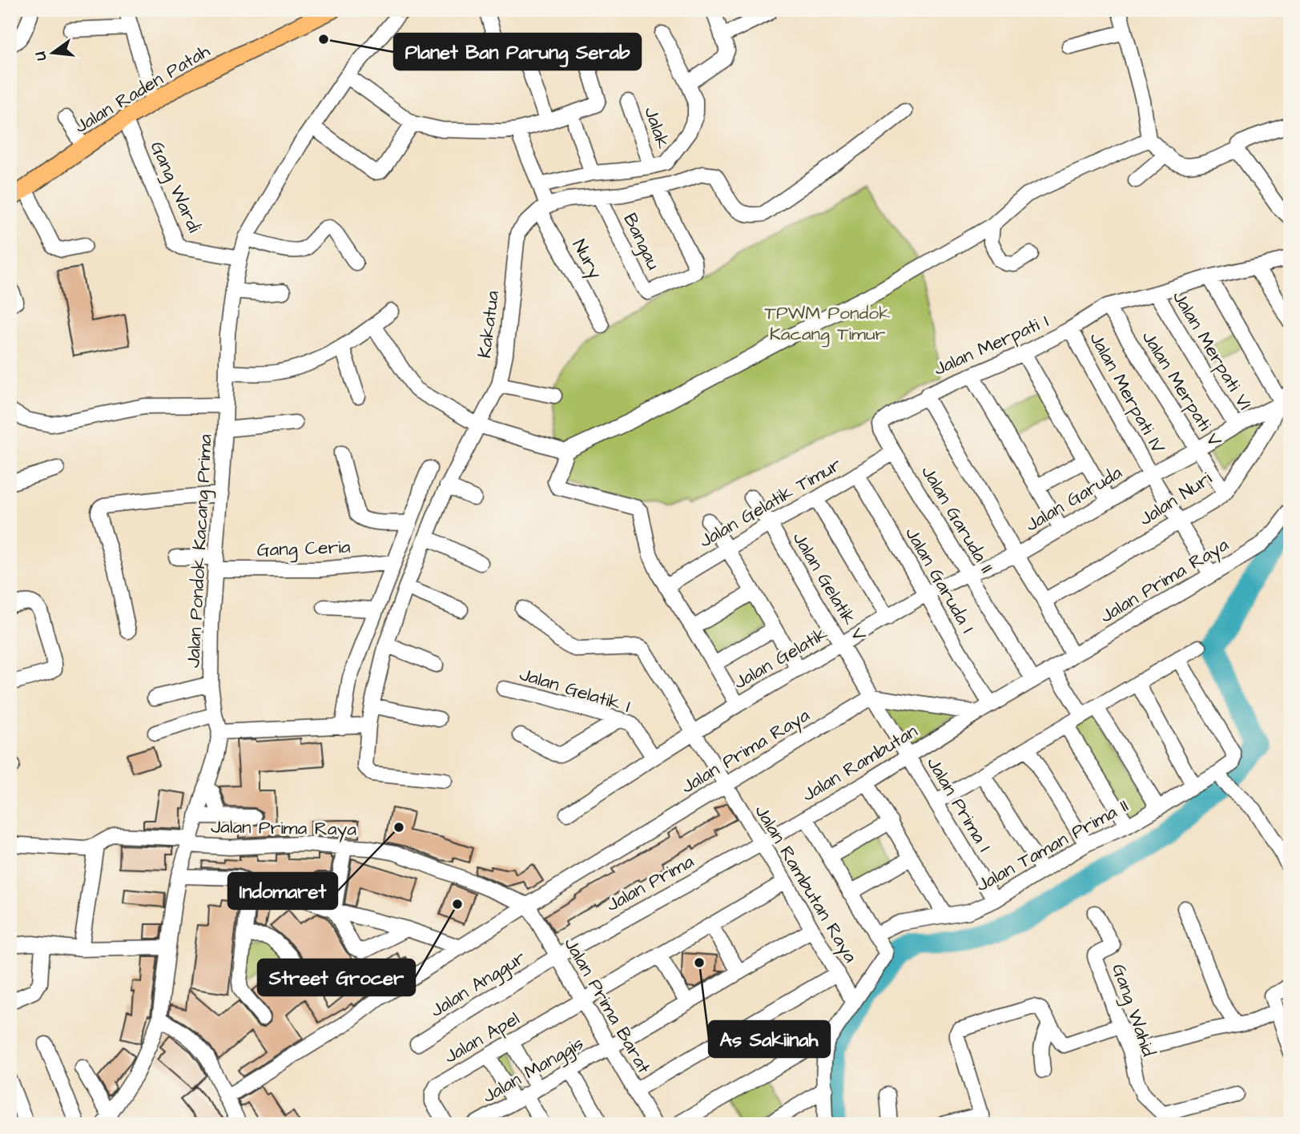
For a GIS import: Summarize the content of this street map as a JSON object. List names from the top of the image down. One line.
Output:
{"streets":{"main road":["Jalan Raden Patah"],"street":["Jalak","Gang Wardi","Bangau","Nury","Kakatua","Jalan Merpati I","Jalan Merpati VI","Jalan Merpati V","Jalan Merpati IV","Jalan Garuda","Jalan Nuri","Jalan Gelatik Timur","Jalan Garuda II","Gang Ceria","Jalan Pondok Kacang Prima","Jalan Garuda I","Jalan Prima Raya","Jalan Gelatik V","Jalan Gelatik","Jalan Gelatik I","Jalan Rambutan","Jalan Prima I","Jalan Taman Prima II","Jalan Prima","Jalan Rambutan Raya","Jalan Anggur","Jalan Prima Barat","Gang Wahid","Jalan Apel","Jalan Manggis"]},"crossings":[["Jalan Raden Patah","Gang Wardi"],["Gang Wardi","Jalan Pondok Kacang Prima"],["Nury","Kakatua"],["Jalan Merpati I","Jalan Merpati VI"],["Jalan Merpati I","Jalan Merpati V"],["Jalan Merpati I","Jalan Merpati IV"],["Jalan Merpati I","Jalan Garuda"],["Jalan Merpati I","Jalan Nuri"],["Jalan Merpati I","Jalan Garuda II"],["Jalan Merpati I","Jalan Prima Raya"],["Jalan Merpati VI","Jalan Garuda"],["Jalan Merpati V","Jalan Garuda"],["Jalan Merpati V","Jalan Nuri"],["Jalan Merpati IV","Jalan Garuda"],["Jalan Merpati IV","Jalan Nuri"],["Jalan Merpati IV","Jalan Prima Raya"],["Jalan Garuda","Jalan Nuri"],["Jalan Garuda","Jalan Garuda II"],["Jalan Garuda","Jalan Garuda I"],["Jalan Garuda","Jalan Gelatik"],["Jalan Gelatik Timur","Jalan Garuda II"],["Jalan Gelatik Timur","Jalan Garuda I"],["Jalan Gelatik Timur","Jalan Gelatik V"],["Jalan Garuda II","Jalan Prima Raya"],["Gang Ceria","Jalan Pondok Kacang Prima"],["Jalan Pondok Kacang Prima","Jalan Prima Raya"],["Jalan Garuda I","Jalan Prima Raya"],["Jalan Prima Raya","Jalan Gelatik V"],["Jalan Prima Raya","Jalan Rambutan"],["Jalan Prima Raya","Jalan Rambutan Raya"],["Jalan Prima Raya","Jalan Prima Barat"],["Jalan Gelatik V","Jalan Gelatik"],["Jalan Gelatik V","Jalan Rambutan"],["Jalan Gelatik V","Jalan Prima I"],["Jalan Gelatik","Jalan Gelatik I"],["Jalan Gelatik","Jalan Rambutan Raya"],["Jalan Rambutan","Jalan Prima I"],["Jalan Rambutan","Jalan Prima"],["Jalan Rambutan","Jalan Rambutan Raya"],["Jalan Prima I","Jalan Taman Prima II"],["Jalan Prima","Jalan Rambutan Raya"],["Jalan Prima","Jalan Anggur"],["Jalan Prima","Jalan Prima Barat"],["Jalan Rambutan Raya","Jalan Apel"],["Jalan Rambutan Raya","Jalan Manggis"],["Jalan Anggur","Jalan Prima Barat"],["Jalan Prima Barat","Jalan Apel"],["Jalan Prima Barat","Jalan Manggis"]],"parks":["TPWM Pondok Kacang Timur"],"places":["Planet Ban Parung Serab","Indomaret","Street Grocer","As Sakiinah"],"north":"left"}
